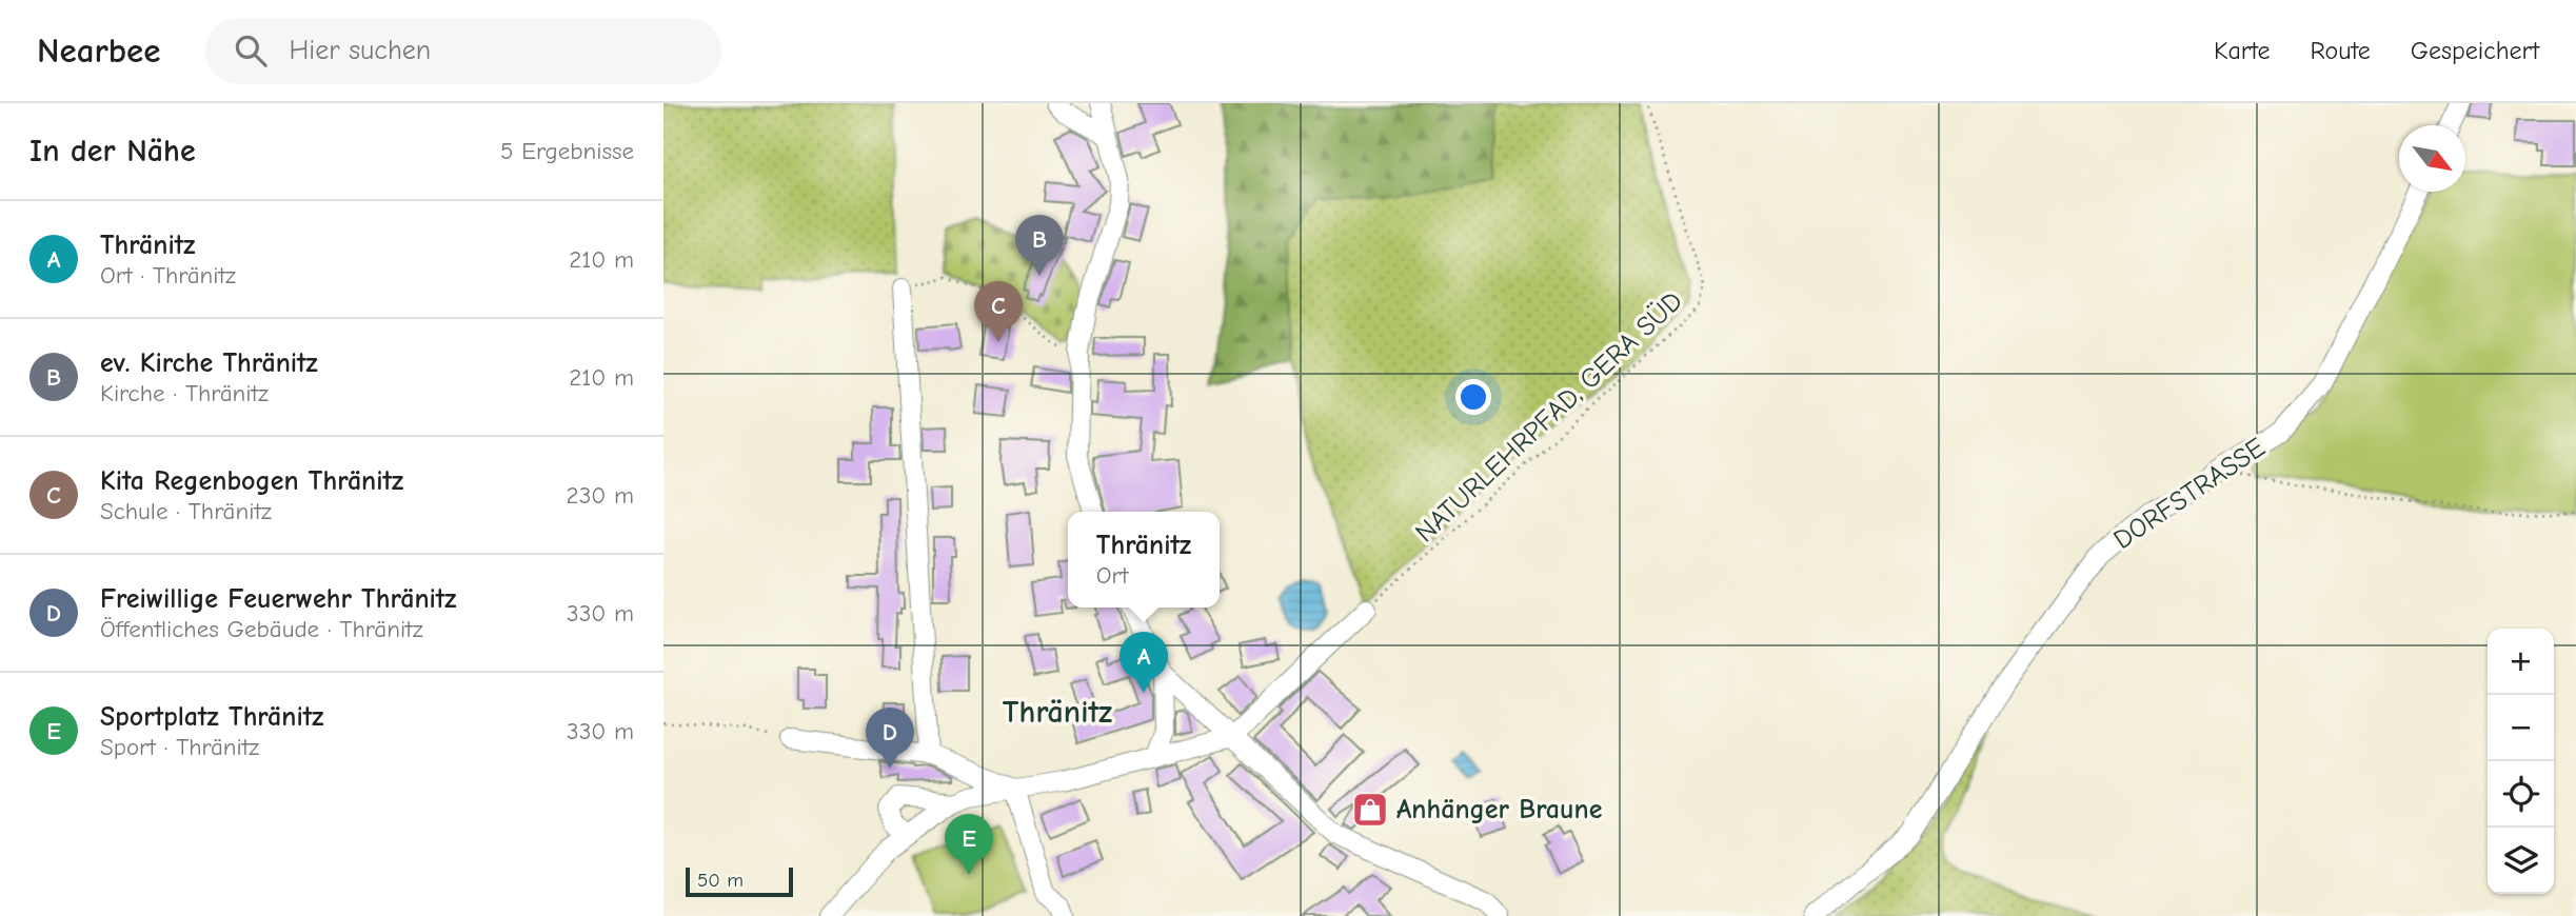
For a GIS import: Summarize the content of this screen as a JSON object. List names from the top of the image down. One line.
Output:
{"streets":{"street":["DORFSTRASSE"],"path":["NATURLEHRPFAD, GERA SÜD"]},"districts":["Thränitz"],"places":{"shop":["Anhänger Braune"]},"scale_bar":"50 m","north":"bottom right","page":{"header":"Nearbee","search":"Hier suchen","nav":["Karte","Route","Gespeichert"],"heading":["In der Nähe","5 Ergebnisse"],"list":[{"mark":"A","name":"Thränitz","note":"Ort · Thränitz","value":"210 m"},{"mark":"B","name":"ev. Kirche Thränitz","note":"Kirche · Thränitz","value":"210 m"},{"mark":"C","name":"Kita Regenbogen Thränitz","note":"Schule · Thränitz","value":"230 m"},{"mark":"D","name":"Freiwillige Feuerwehr Thränitz","note":"Öffentliches Gebäude · Thränitz","value":"330 m"},{"mark":"E","name":"Sportplatz Thränitz","note":"Sport · Thränitz","value":"330 m"}],"pins":["B","C","A","D","E"],"popup":["Thränitz","Ort"],"map_buttons":["+","−"],"scale":"50 m"}}
